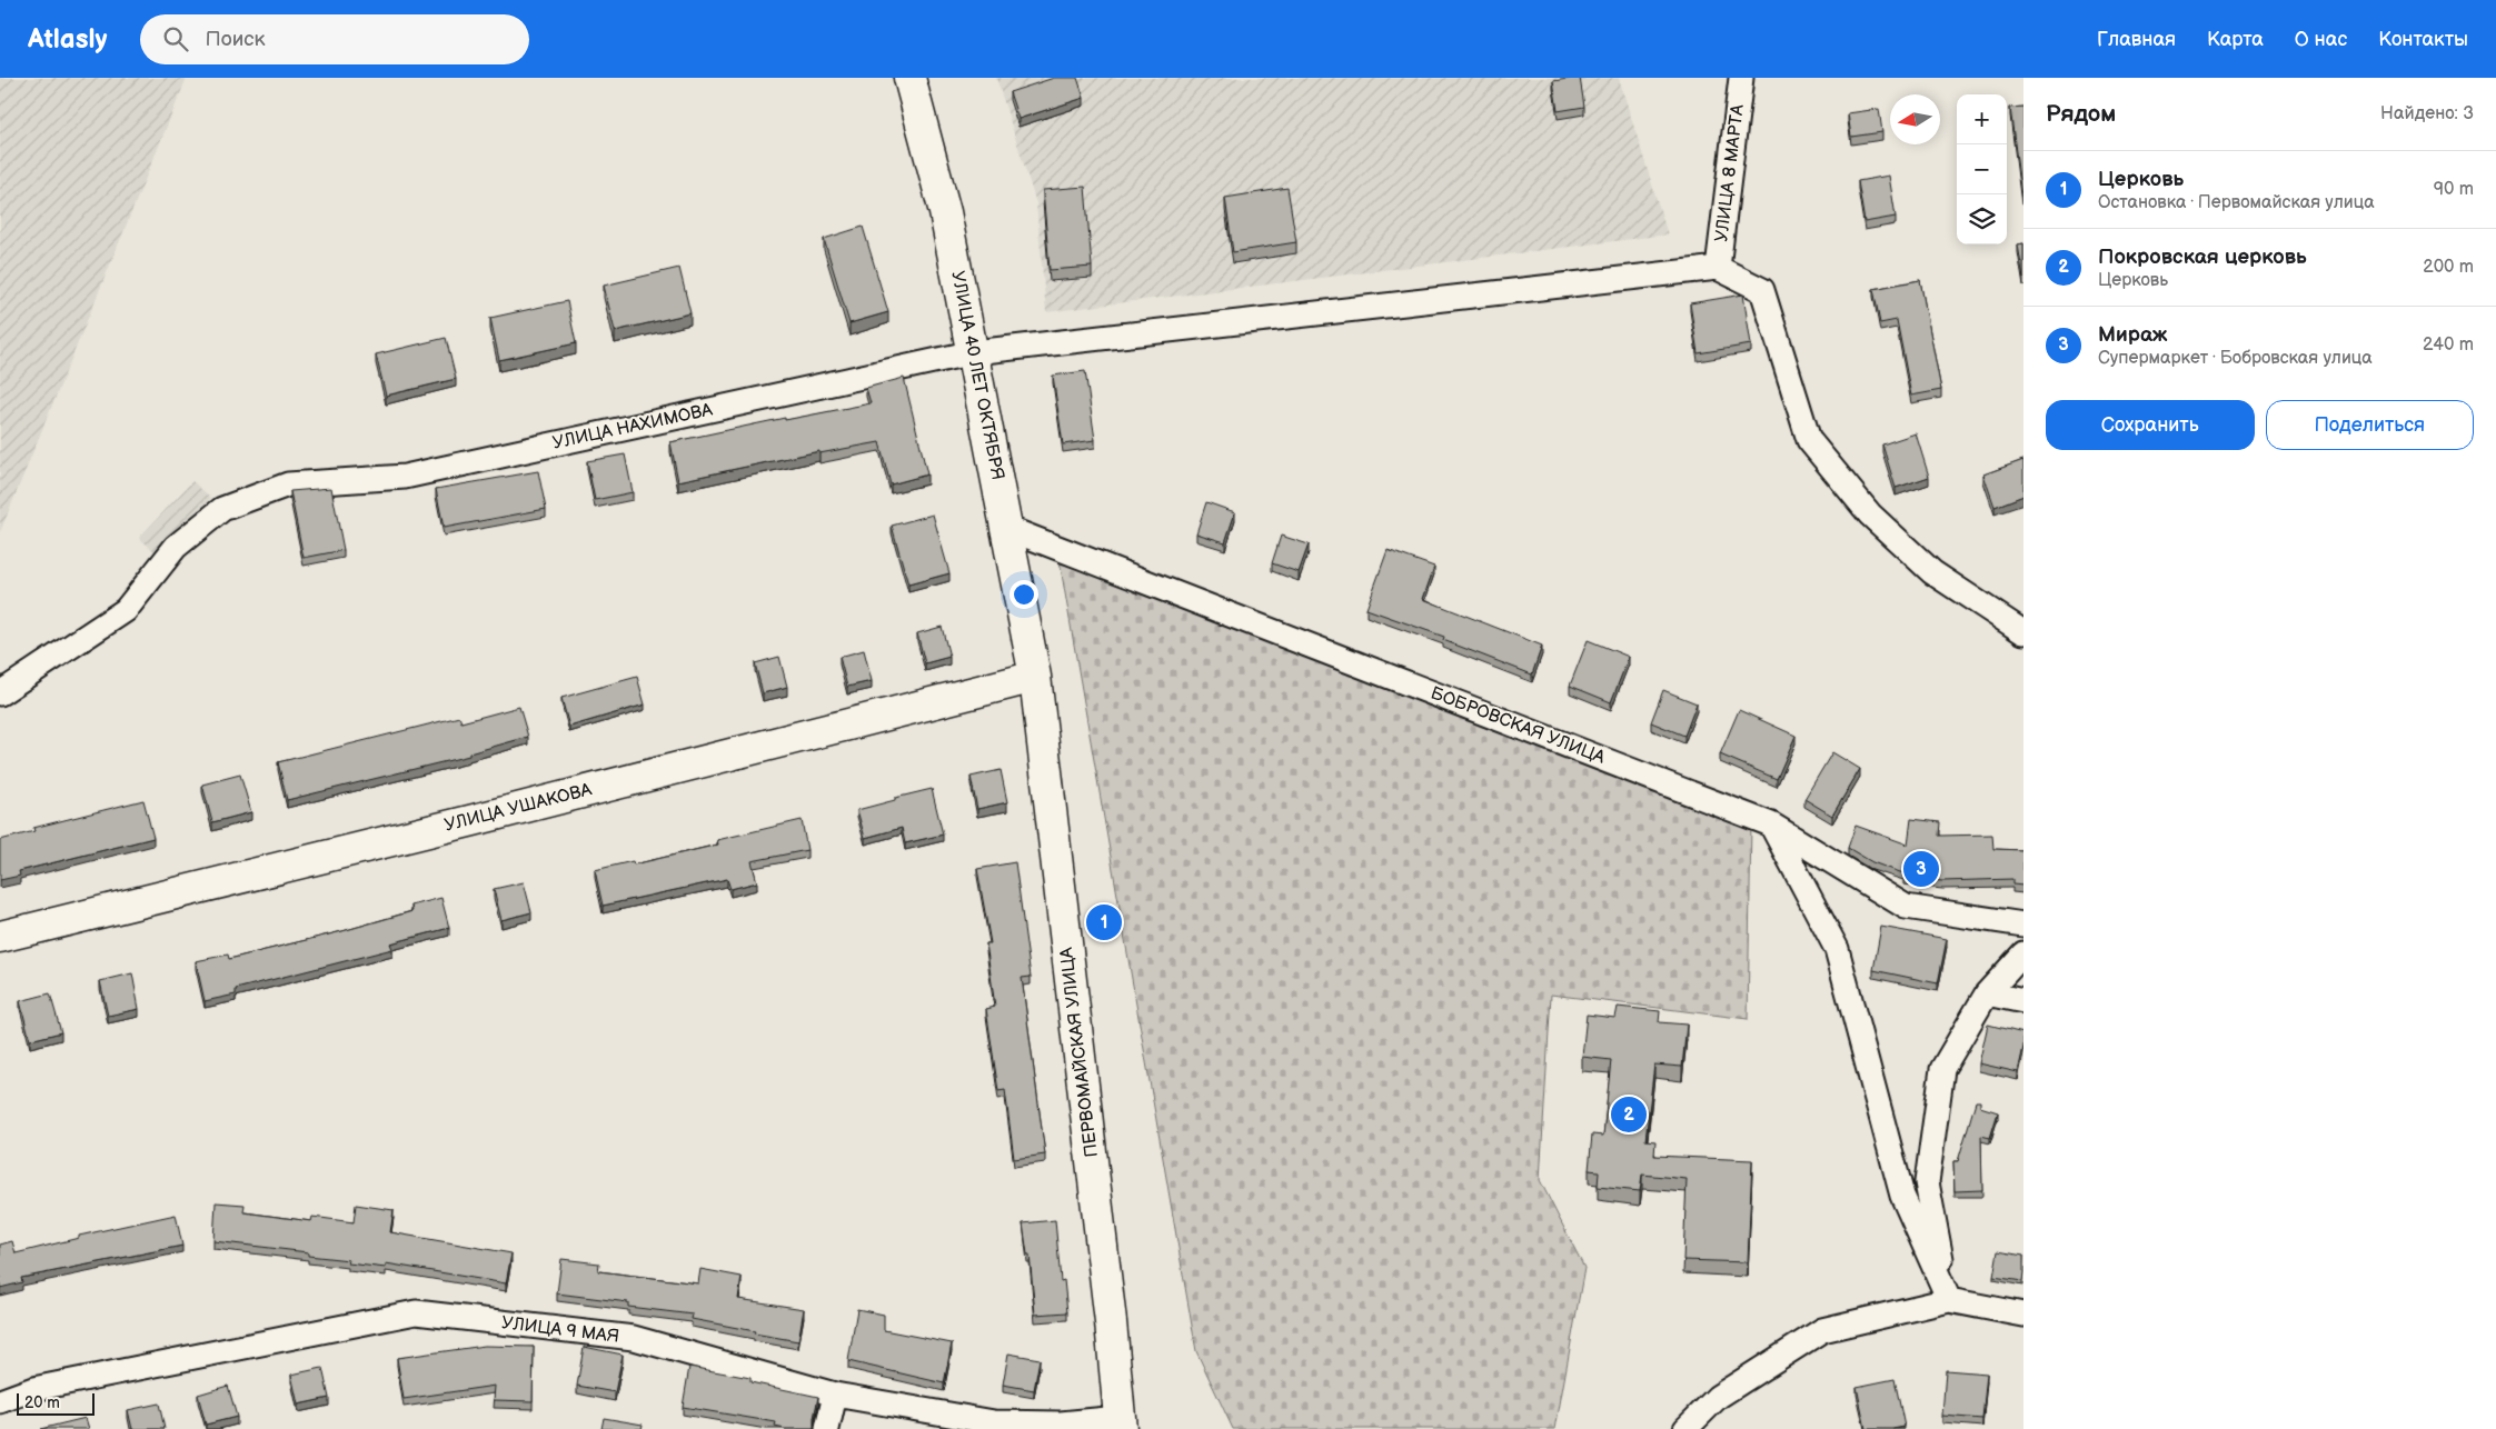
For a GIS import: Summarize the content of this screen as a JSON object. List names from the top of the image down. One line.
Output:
{"streets":{"main road":["УЛИЦА 40 ЛЕТ ОКТЯБРЯ","УЛИЦА УШАКОВА","ПЕРВОМАЙСКАЯ УЛИЦА"],"street":["УЛИЦА 8 МАРТА","УЛИЦА НАХИМОВА","БОБРОВСКАЯ УЛИЦА","УЛИЦА 9 МАЯ"]},"crossings":[["УЛИЦА 8 МАРТА","УЛИЦА НАХИМОВА"],["УЛИЦА 40 ЛЕТ ОКТЯБРЯ","УЛИЦА НАХИМОВА"],["УЛИЦА 40 ЛЕТ ОКТЯБРЯ","БОБРОВСКАЯ УЛИЦА"],["УЛИЦА 40 ЛЕТ ОКТЯБРЯ","УЛИЦА УШАКОВА"],["УЛИЦА 40 ЛЕТ ОКТЯБРЯ","ПЕРВОМАЙСКАЯ УЛИЦА"],["УЛИЦА УШАКОВА","ПЕРВОМАЙСКАЯ УЛИЦА"],["ПЕРВОМАЙСКАЯ УЛИЦА","УЛИЦА 9 МАЯ"]],"scale_bar":"20 m","north":"left","page":{"header":"Atlasly","search":"Поиск","nav":["Главная","Карта","О нас","Контакты"],"heading":["Рядом","Найдено: 3"],"map_buttons":["+","−"],"list":[{"mark":"1","name":"Церковь","note":"Остановка · Первомайская улица","value":"90 m"},{"mark":"2","name":"Покровская церковь","note":"Церковь","value":"200 m"},{"mark":"3","name":"Мираж","note":"Супермаркет · Бобровская улица","value":"240 m"}],"buttons":["Сохранить","Поделиться"],"pins":["3","1","2"],"scale":"20 m"}}
